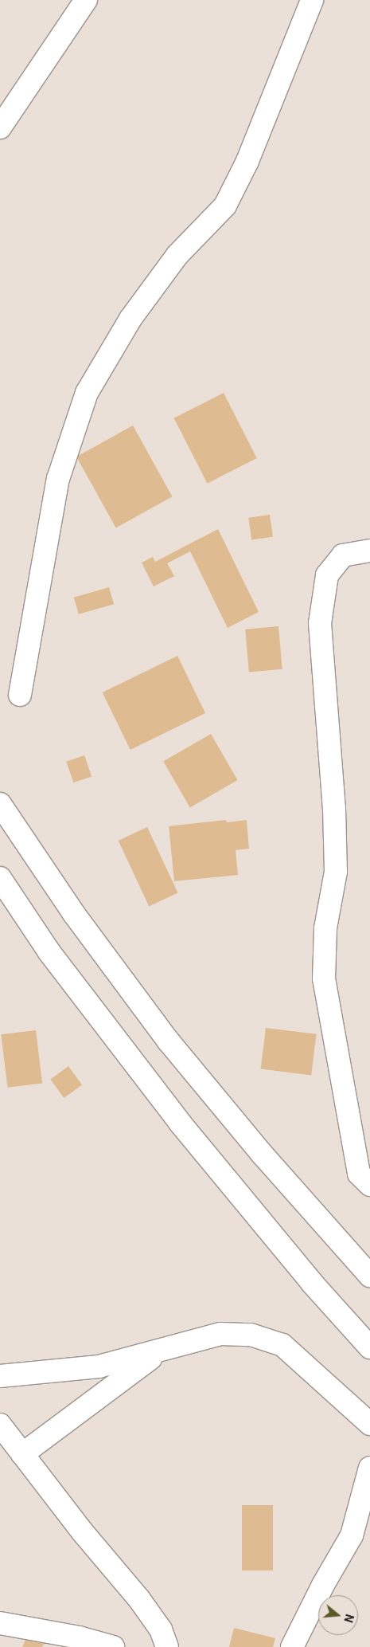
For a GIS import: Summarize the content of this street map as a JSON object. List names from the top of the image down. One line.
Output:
{"north":"right"}
